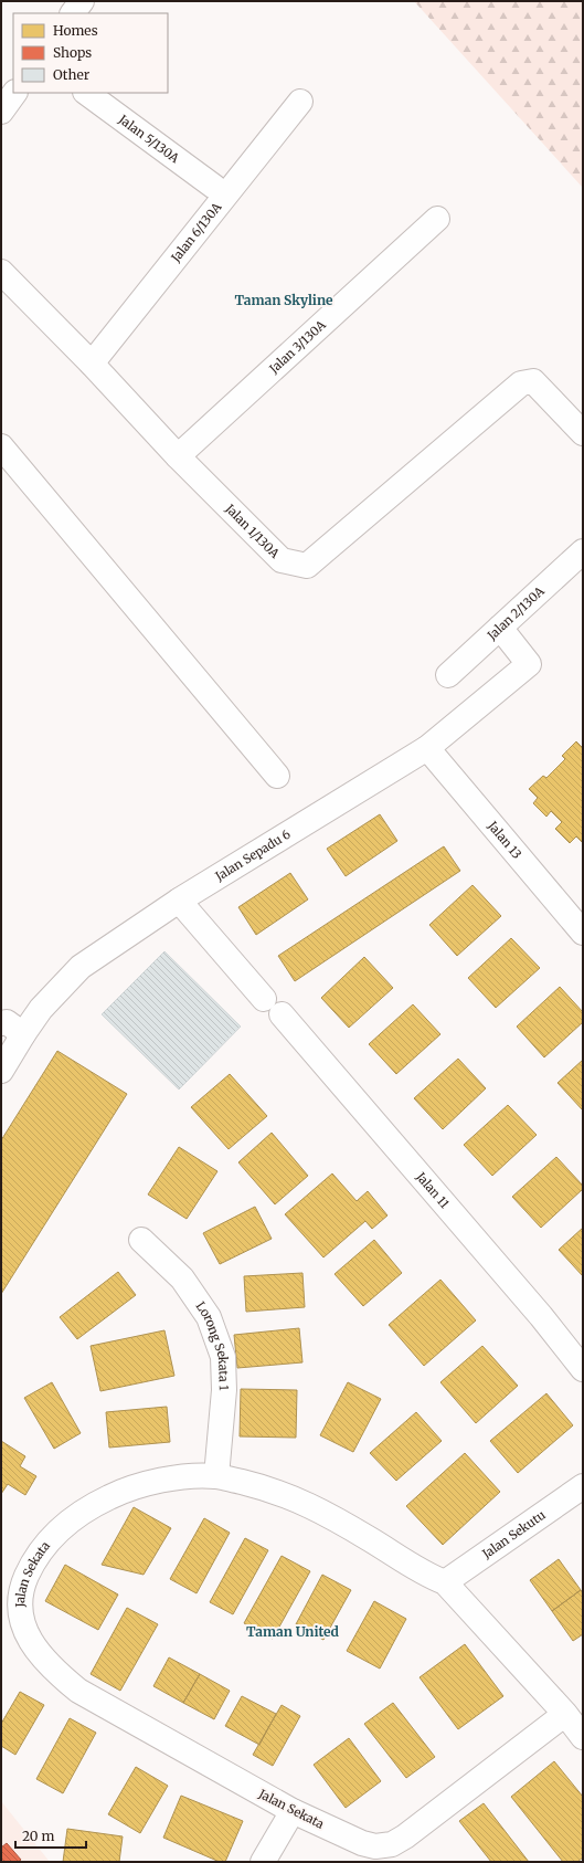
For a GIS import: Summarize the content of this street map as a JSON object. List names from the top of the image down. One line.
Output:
{"streets":{"street":["Jalan 5/130A","Jalan 6/130A","Jalan 3/130A","Jalan 1/130A","Jalan 2/130A","Jalan 13","Jalan Sepadu 6","Jalan 11","Lorong Sekata 1","Jalan Sekutu","Jalan Sekata"]},"crossings":[["Jalan 6/130A","Jalan 1/130A"],["Jalan 3/130A","Jalan 1/130A"],["Jalan 2/130A","Jalan Sepadu 6"],["Jalan 13","Jalan Sepadu 6"],["Jalan Sepadu 6","Jalan 11"],["Lorong Sekata 1","Jalan Sekata"],["Jalan Sekutu","Jalan Sekata"]],"districts":["Taman Skyline","Taman United"],"legend":["Homes","Shops","Other"],"scale_bar":"20 m"}
